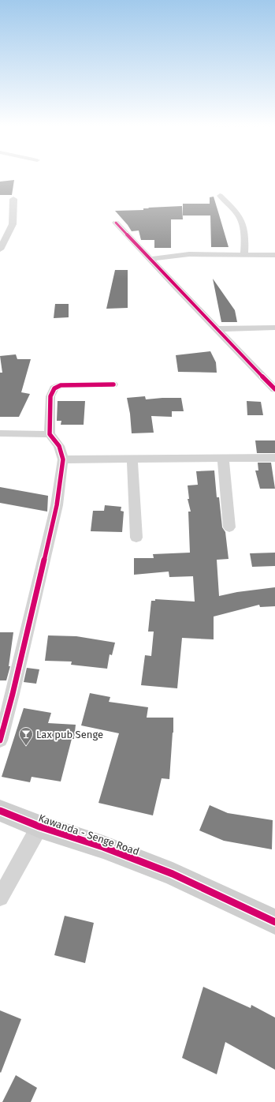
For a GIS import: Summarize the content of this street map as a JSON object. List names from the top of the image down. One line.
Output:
{"streets":{"street":["Kawanda - Senge Road"]},"places":{"bar":["Lax pub Senge"]}}
